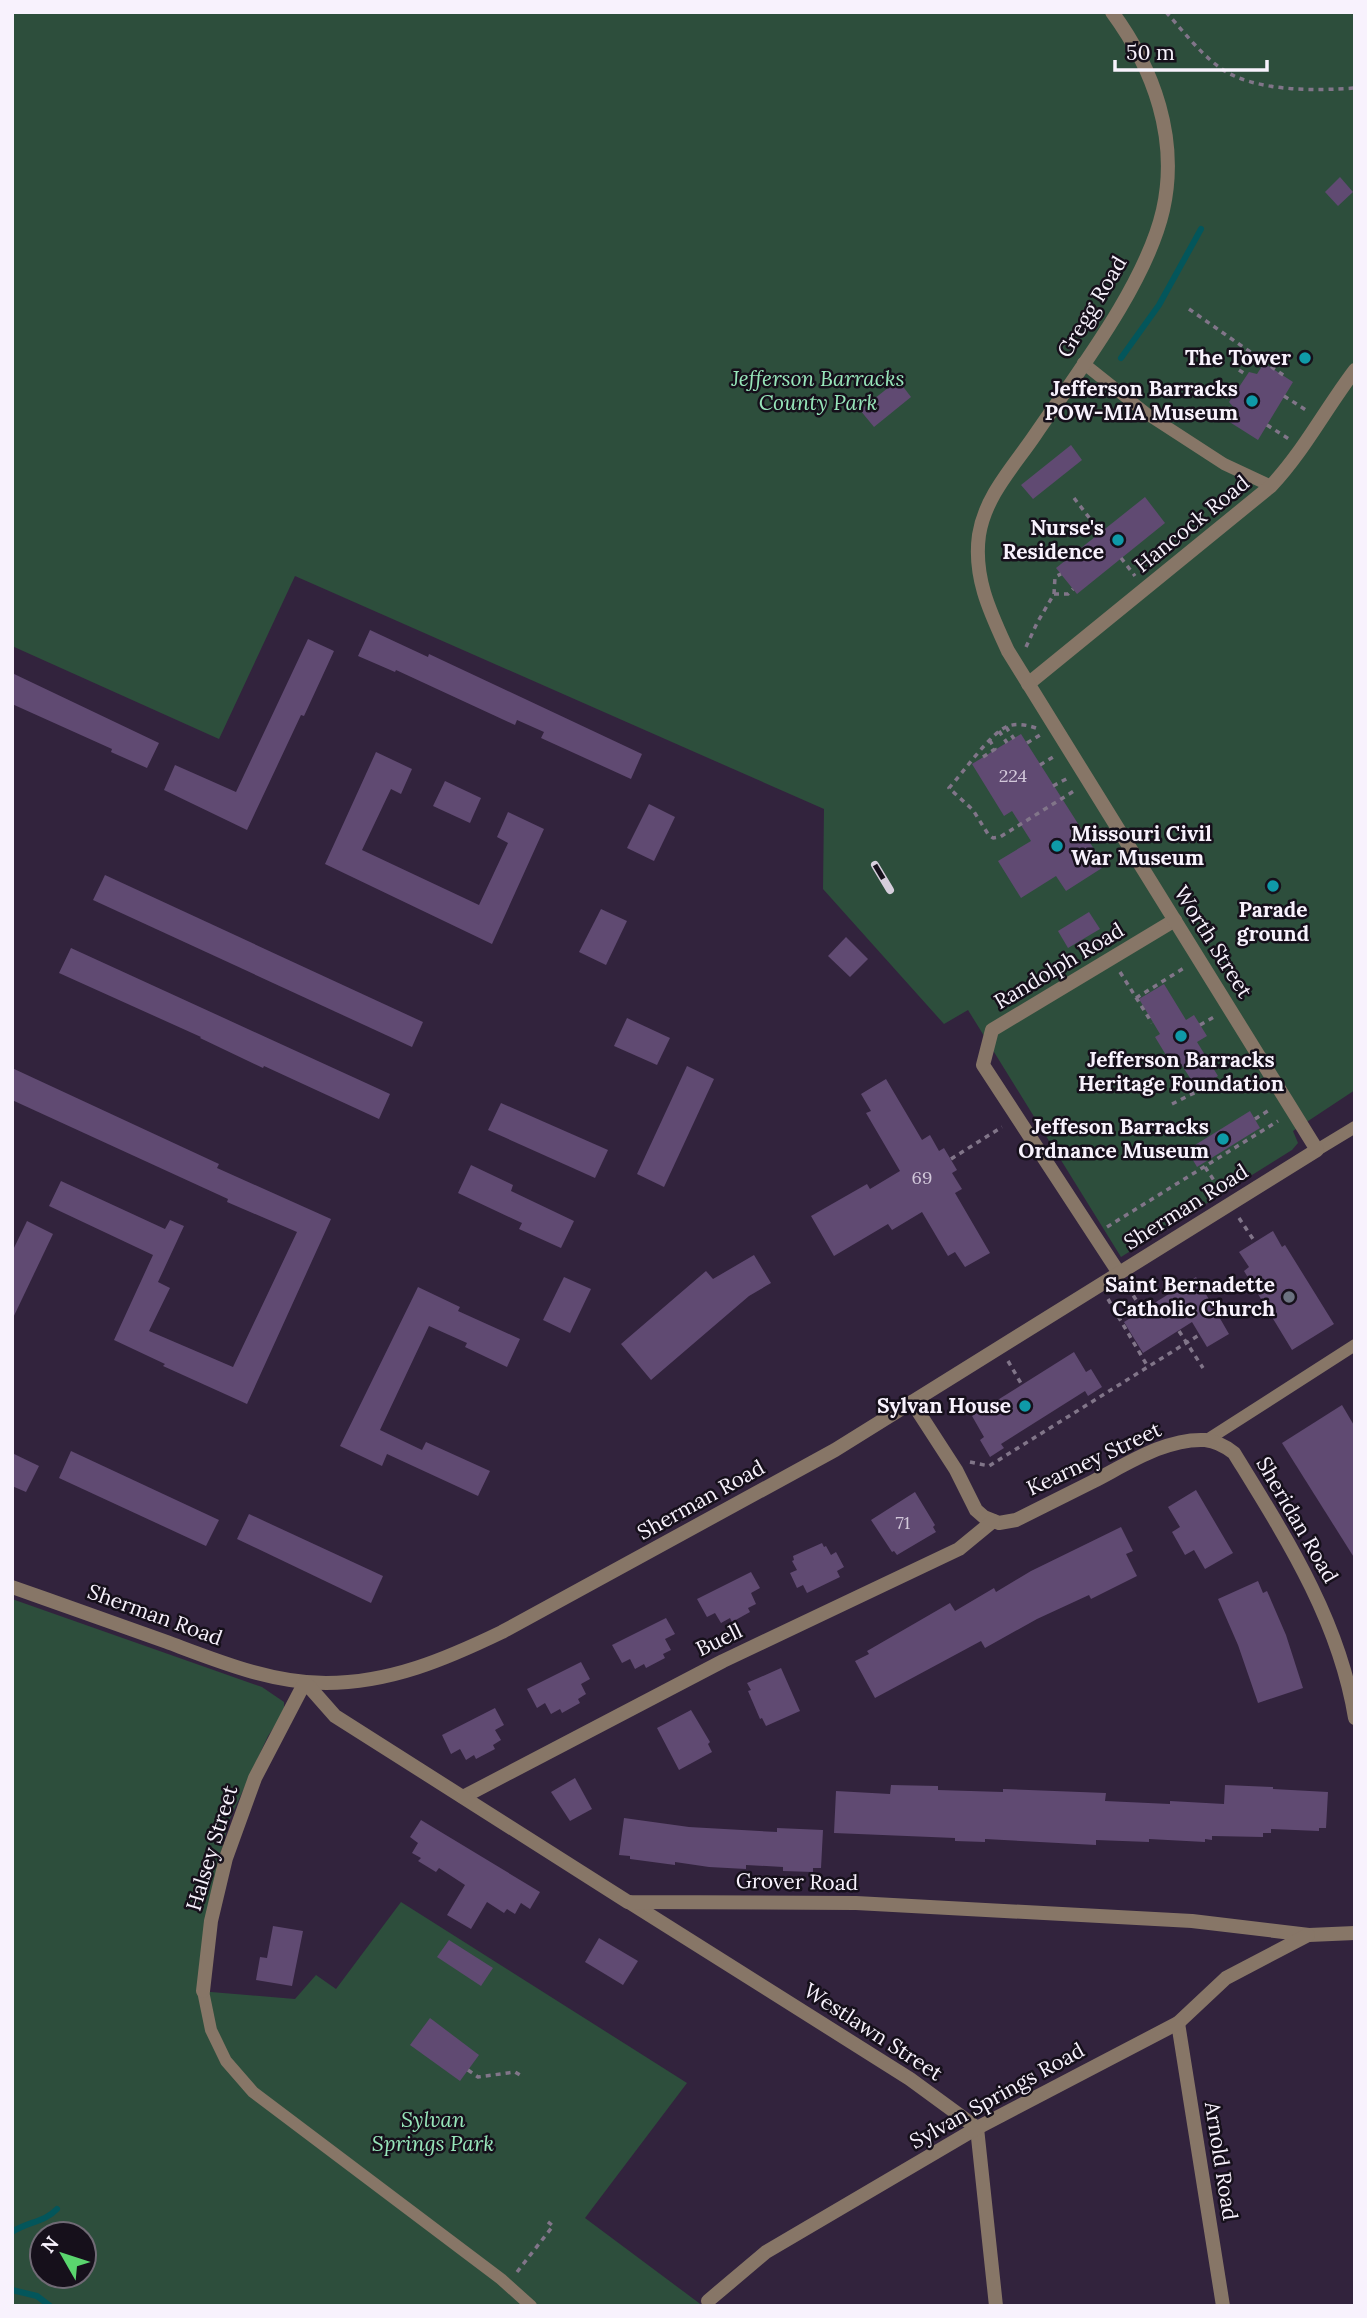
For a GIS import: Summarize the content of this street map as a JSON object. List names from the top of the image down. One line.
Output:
{"streets":{"street":["Gregg Road","Hancock Road","Worth Street","Randolph Road","Sherman Road","Kearney Street","Sheridan Road","Buell","Halsey Street","Grover Road","Westlawn Street","Sylvan Springs Road","Arnold Road"]},"crossings":[["Gregg Road","Hancock Road"],["Gregg Road","Worth Street"],["Hancock Road","Worth Street"],["Worth Street","Randolph Road"],["Worth Street","Sherman Road"],["Randolph Road","Sherman Road"],["Sherman Road","Halsey Street"],["Kearney Street","Sheridan Road"],["Kearney Street","Buell"],["Grover Road","Westlawn Street"],["Grover Road","Sylvan Springs Road"],["Westlawn Street","Sylvan Springs Road"],["Sylvan Springs Road","Arnold Road"]],"parks":["Jefferson Barracks County Park","Sylvan Springs Park"],"places":["The Tower","Jefferson Barracks POW-MIA Museum","Nurse's Residence","Missouri Civil War Museum","Parade ground","Jefferson Barracks Heritage Foundation","Jeffeson Barracks Ordnance Museum","Saint Bernadette Catholic Church","Sylvan House"],"house_numbers":["224","69","71"],"scale_bar":"50 m","north":"top left"}
